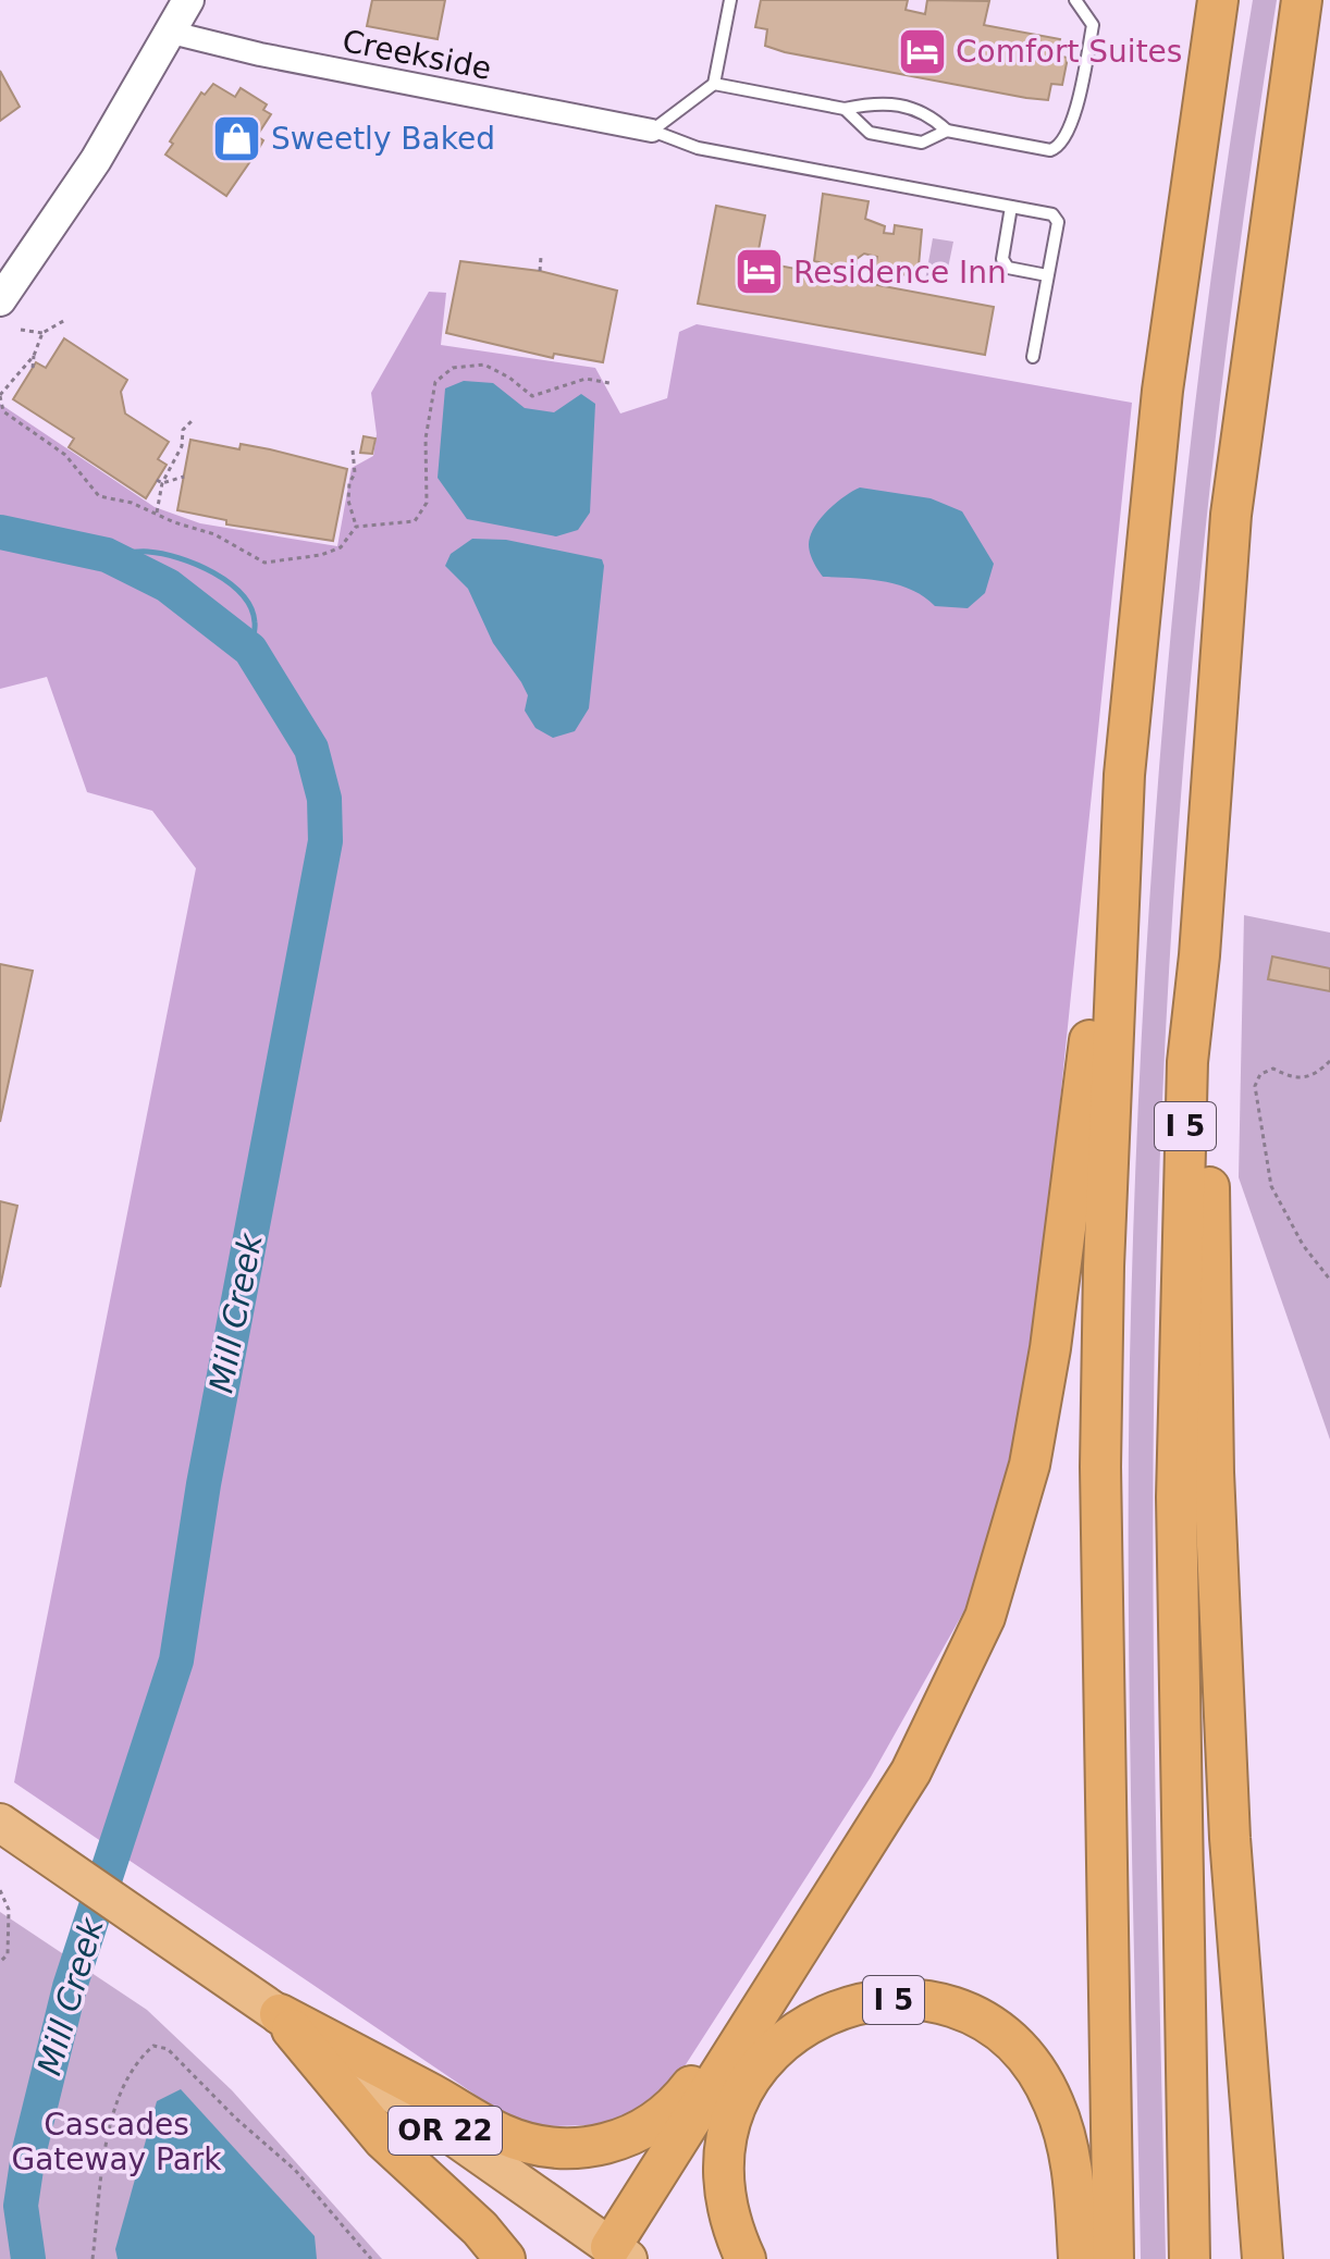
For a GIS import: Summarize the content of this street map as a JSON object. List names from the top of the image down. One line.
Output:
{"streets":{"highway":["I 5","OR 22"],"street":["Creekside"]},"water":["Mill Creek"],"parks":["Cascades Gateway Park"],"places":{"hotel":["Comfort Suites","Residence Inn"],"shop":["Sweetly Baked"]}}
